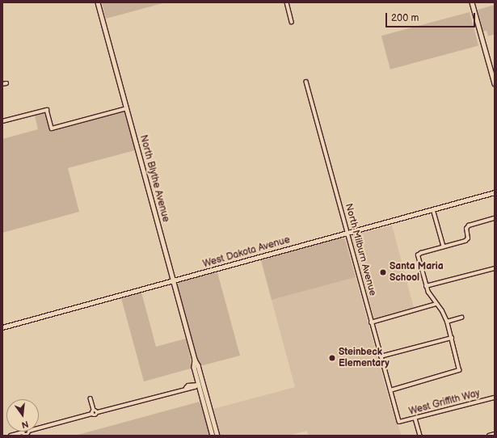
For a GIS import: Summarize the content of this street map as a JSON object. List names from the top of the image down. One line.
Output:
{"streets":{"street":["North Blythe Avenue","North Milburn Avenue","West Dakota Avenue","West Griffith Way"]},"crossings":[["North Blythe Avenue","West Dakota Avenue"],["North Milburn Avenue","West Dakota Avenue"],["North Milburn Avenue","West Griffith Way"]],"places":["Santa Maria School","Steinbeck Elementary"],"scale_bar":"200 m","north":"bottom"}
